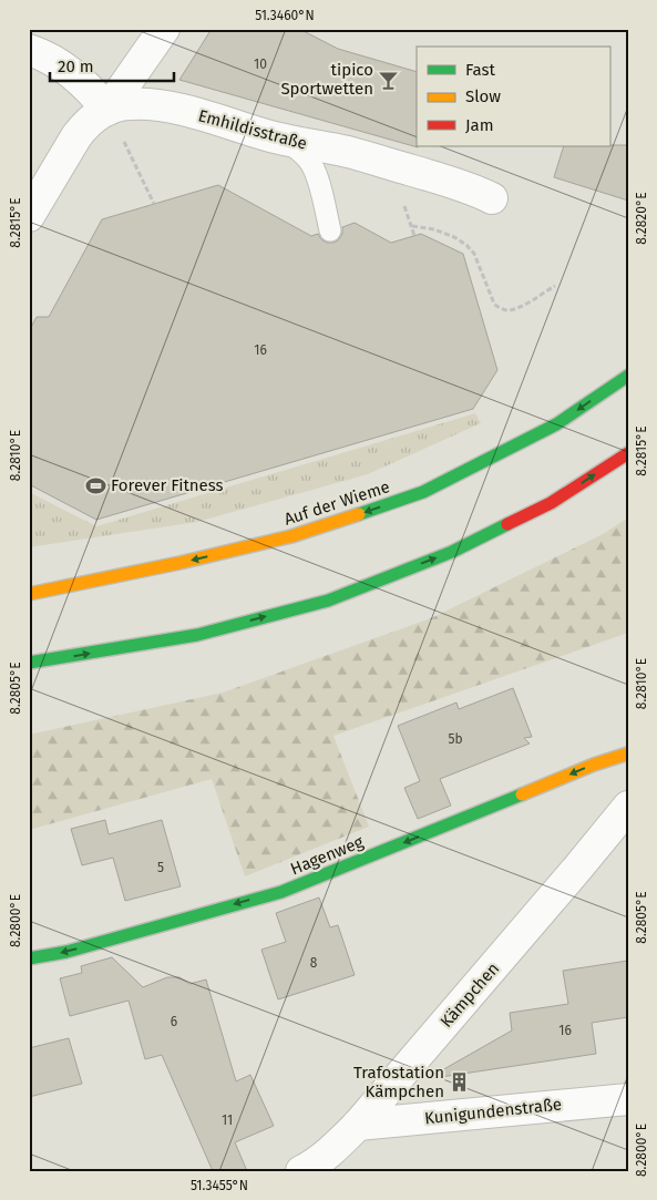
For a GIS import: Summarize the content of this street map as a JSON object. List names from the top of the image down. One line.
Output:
{"streets":{"main road":["Auf der Wieme","Hagenweg"],"street":["Emhildisstraße","Kämpchen","Kunigundenstraße"]},"crossings":[["Kämpchen","Kunigundenstraße"]],"one_way":["Hagenweg"],"places":{"bar":["tipico Sportwetten"],"sports":["Forever Fitness"],"building":["Trafostation Kämpchen"]},"house_numbers":["10","16","5b","5","8","6","16","11"],"legend":["Fast","Slow","Jam"],"scale_bar":"20 m","coordinates":["51.3460°N","8.2820°E","8.2815°E","8.2810°E","8.2805°E","8.2800°E","51.3455°N"]}
